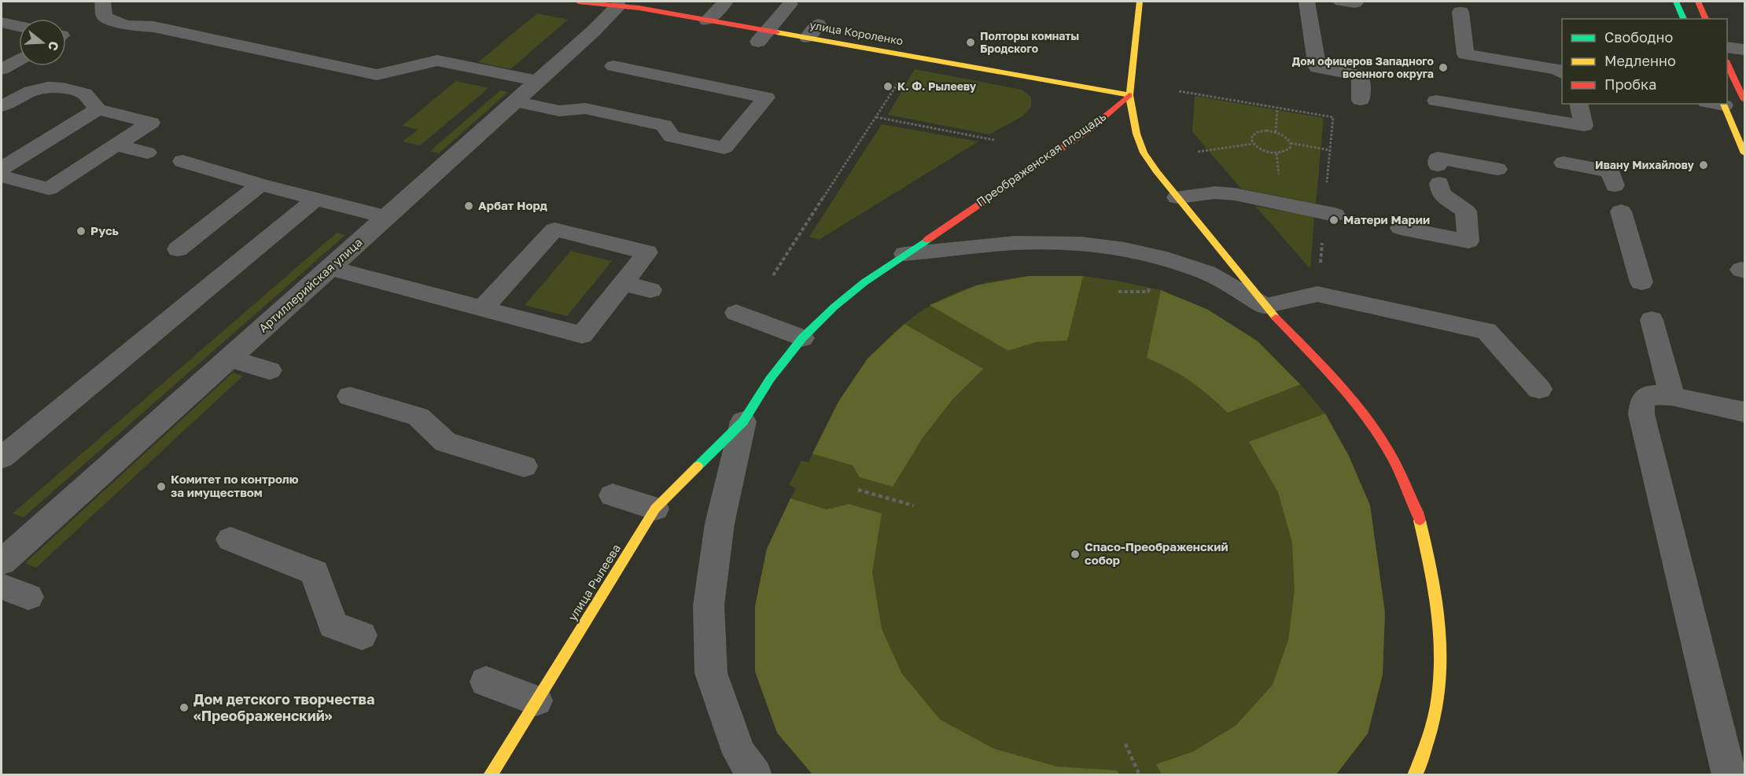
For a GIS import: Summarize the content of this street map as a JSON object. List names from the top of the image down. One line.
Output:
{"streets":{"street":["улица Короленко","Преображенская площадь","Артиллерийская улица","улица Рылеева"]},"crossings":[["улица Короленко","Преображенская площадь"],["улица Короленко","Артиллерийская улица"],["Преображенская площадь","улица Рылеева"]],"places":["Полторы комнаты Бродского","Дом офицеров Западного военного округа","К. Ф. Рылееву","Ивану Михайлову","Арбат Норд","Матери Марии","Русь","Комитет по контролю за имуществом","Спасо-Преображенский собор","Дом детского творчества «Преображенский»"],"legend":["Свободно","Медленно","Пробка"],"north":"right"}
